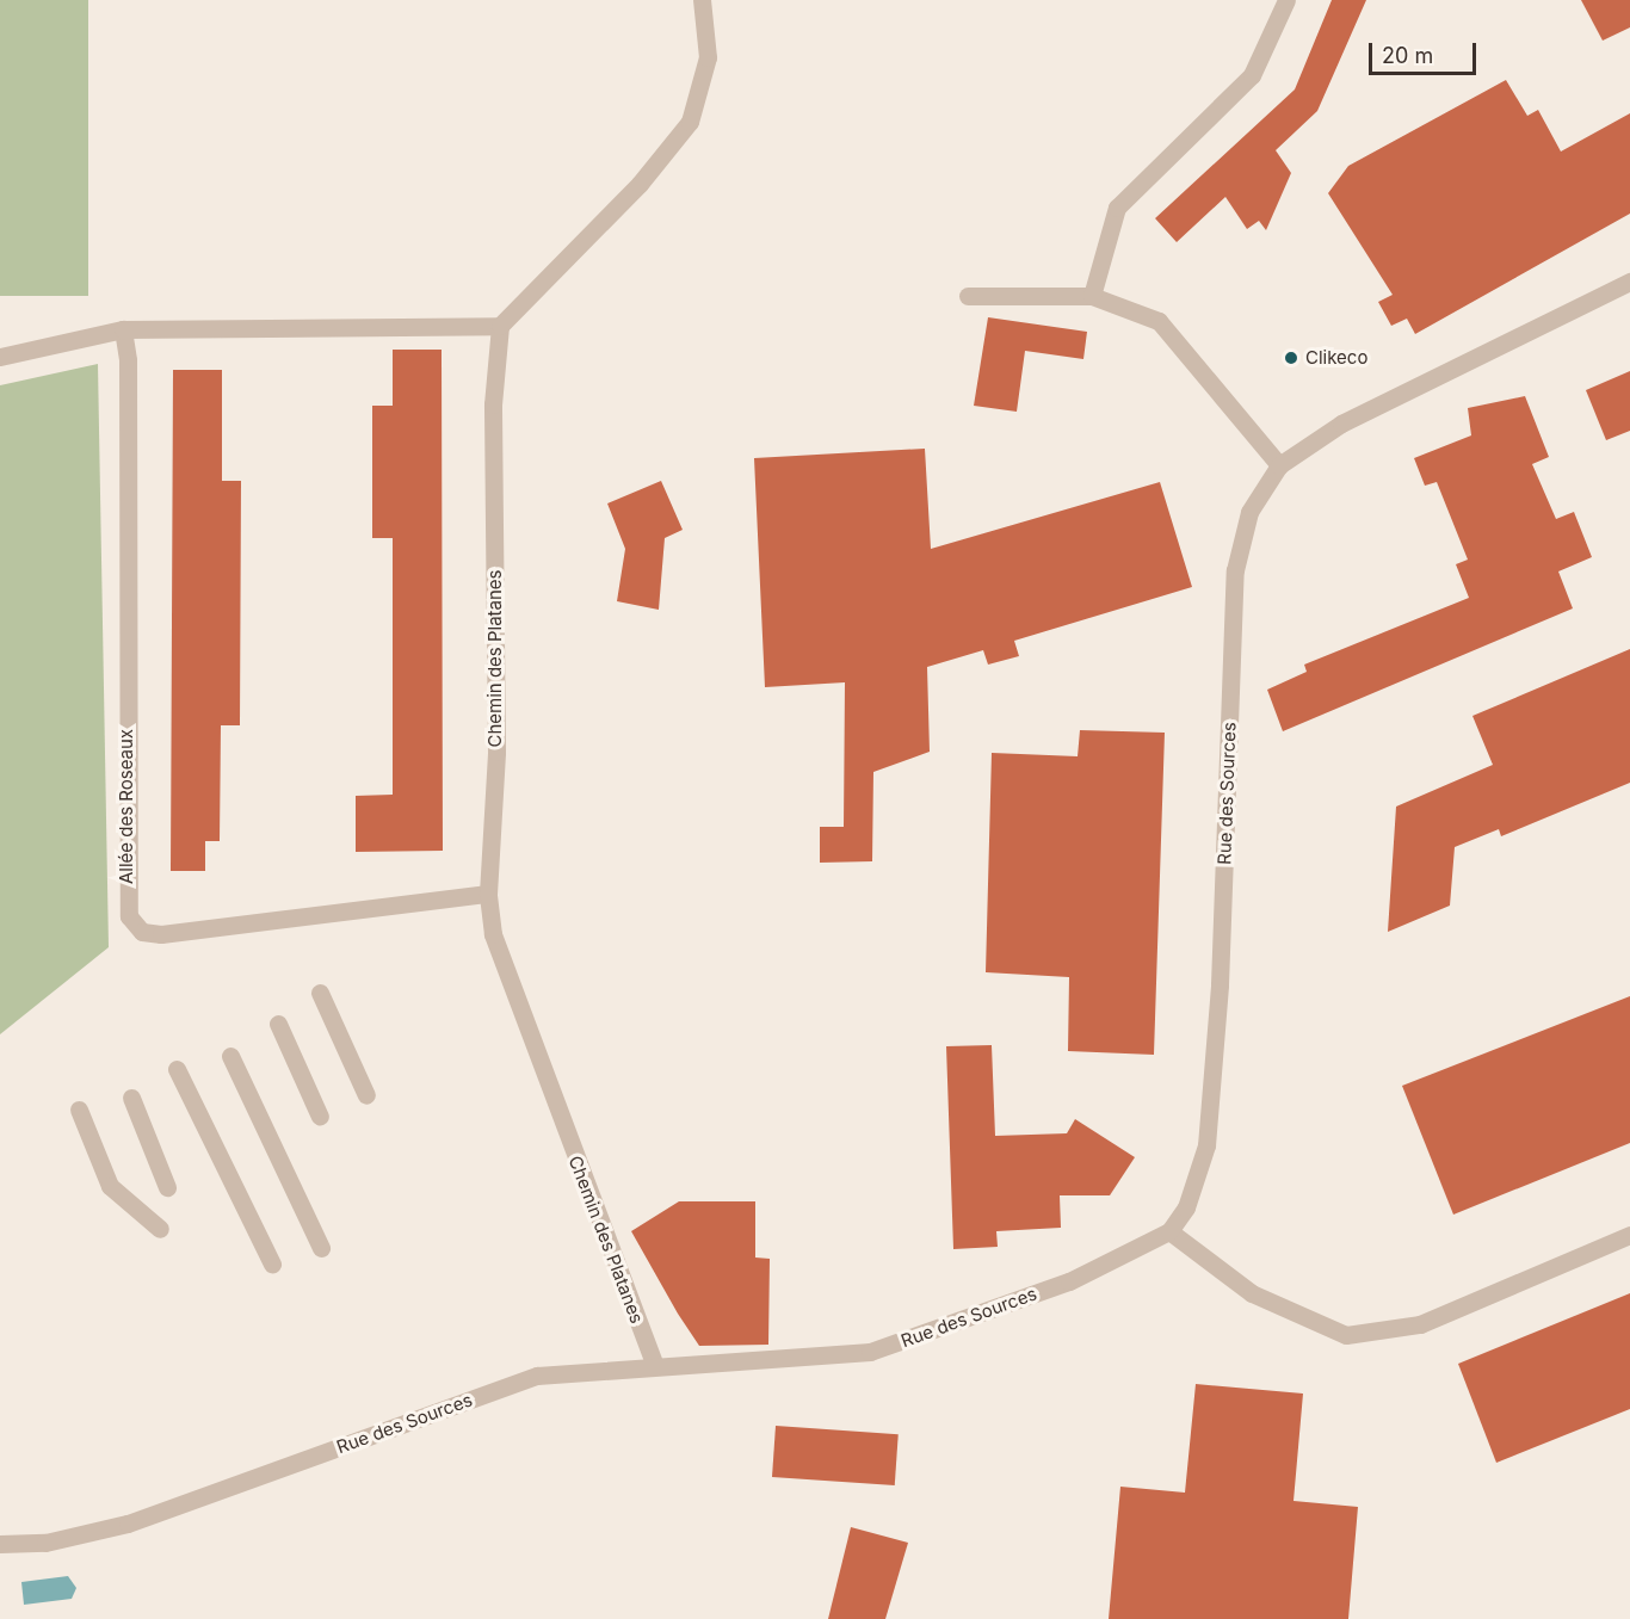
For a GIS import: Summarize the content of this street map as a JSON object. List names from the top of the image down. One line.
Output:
{"streets":{"street":["Chemin des Platanes","Rue des Sources","Allée des Roseaux"]},"crossings":[["Chemin des Platanes","Rue des Sources"],["Chemin des Platanes","Allée des Roseaux"]],"places":["Clikeco"],"scale_bar":"20 m"}
